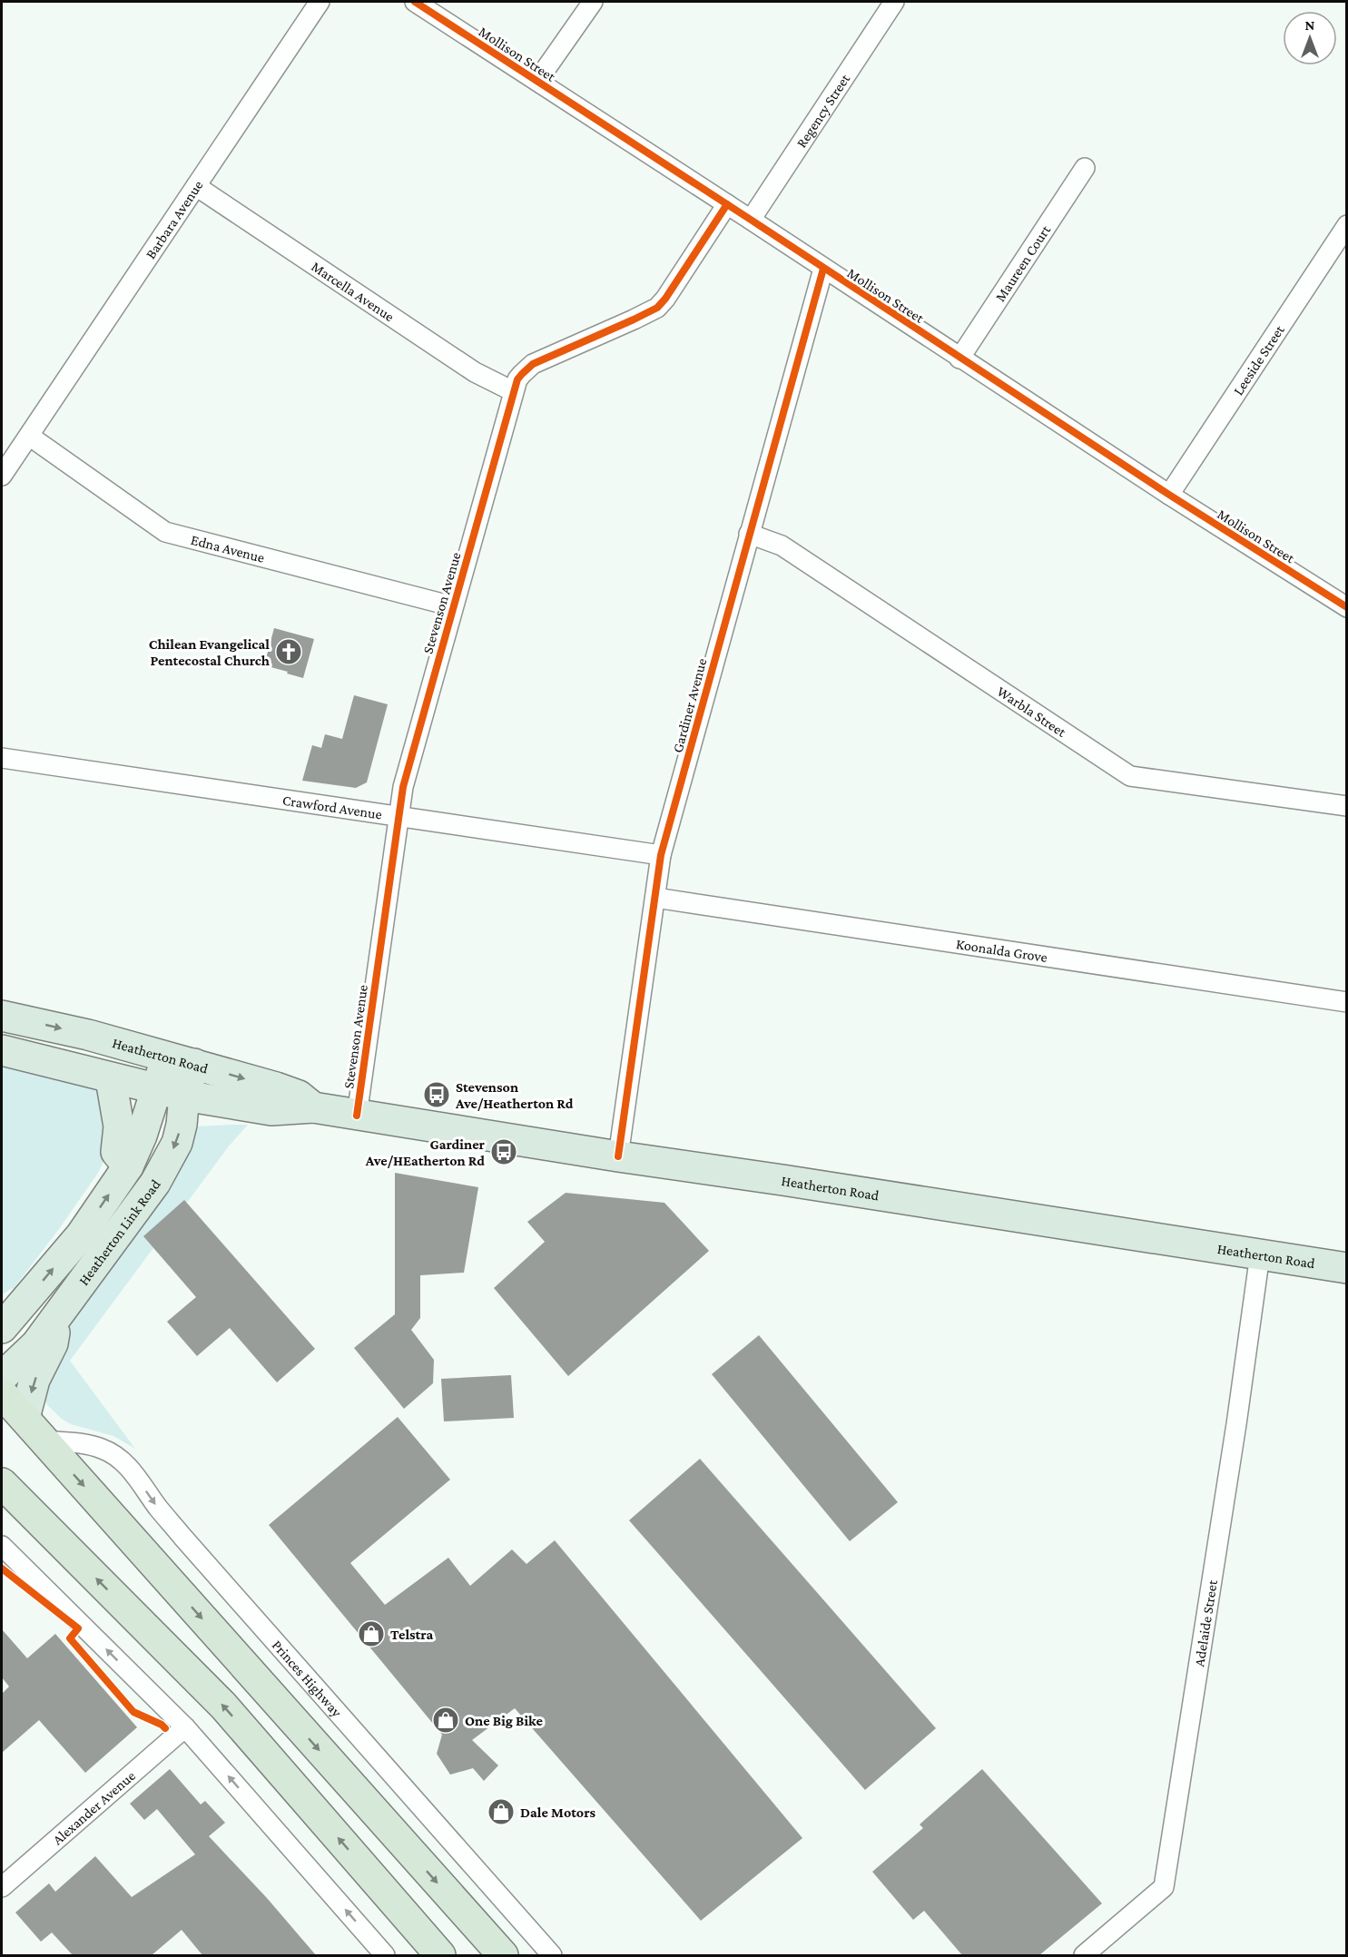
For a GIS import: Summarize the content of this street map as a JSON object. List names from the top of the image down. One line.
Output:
{"streets":{"main road":["Heatherton Road","Heatherton Link Road"],"street":["Mollison Street","Regency Street","Barbara Avenue","Maureen Court","Marcella Avenue","Leeside Street","Edna Avenue","Stevenson Avenue","Gardiner Avenue","Warbla Street","Crawford Avenue","Koonalda Grove","Adelaide Street","Princes Highway","Alexander Avenue"]},"crossings":[["Mollison Street","Regency Street"],["Mollison Street","Maureen Court"],["Mollison Street","Leeside Street"],["Mollison Street","Stevenson Avenue"],["Mollison Street","Gardiner Avenue"],["Barbara Avenue","Marcella Avenue"],["Barbara Avenue","Edna Avenue"],["Marcella Avenue","Stevenson Avenue"],["Edna Avenue","Stevenson Avenue"],["Stevenson Avenue","Crawford Avenue"],["Stevenson Avenue","Heatherton Road"],["Gardiner Avenue","Warbla Street"],["Gardiner Avenue","Crawford Avenue"],["Gardiner Avenue","Koonalda Grove"],["Gardiner Avenue","Heatherton Road"],["Heatherton Road","Heatherton Link Road"],["Heatherton Road","Adelaide Street"]],"places":{"church":["Chilean Evangelical Pentecostal Church"],"bus stop":["Stevenson Ave/Heatherton Rd","Gardiner Ave/HEatherton Rd"],"shop":["Telstra","One Big Bike","Dale Motors"]},"north":"top"}
